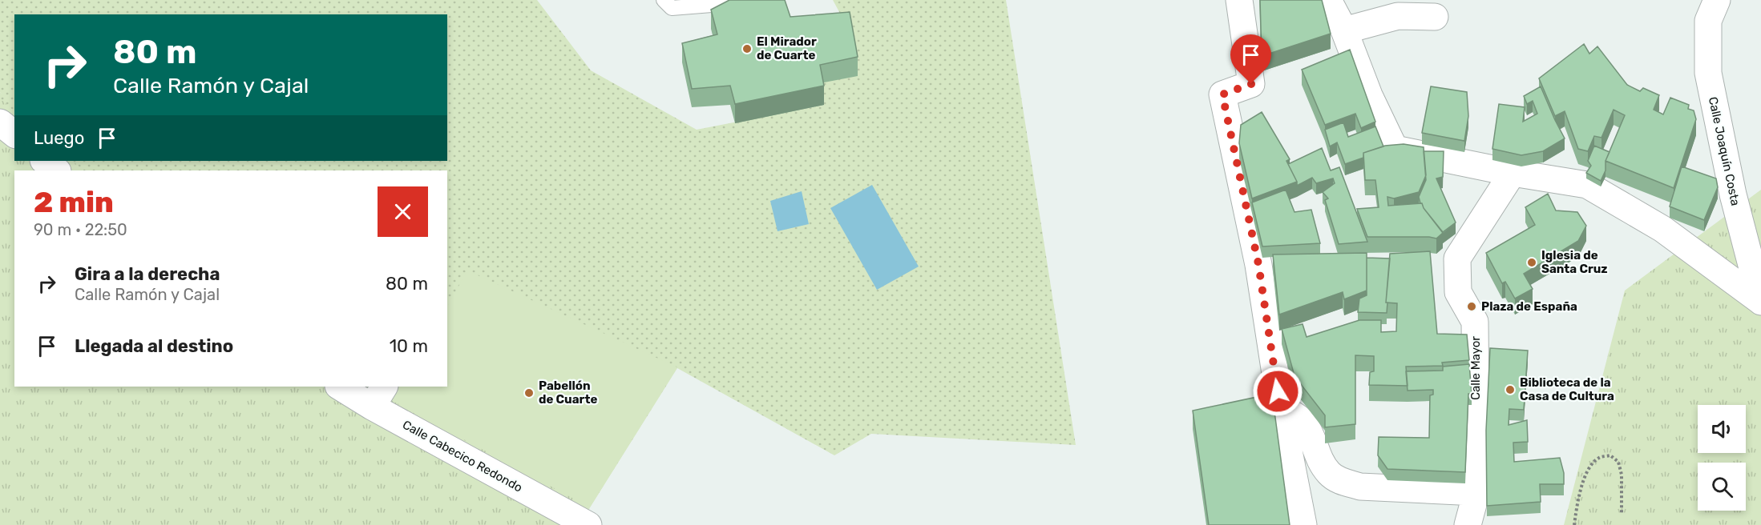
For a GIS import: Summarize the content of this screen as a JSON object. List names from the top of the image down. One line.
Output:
{"streets":{"street":["Calle Joaquín Costa","Calle Mayor","Calle Cabecico Redondo"]},"places":["El Mirador de Cuarte","Iglesia de Santa Cruz","Plaza de España","Biblioteca de la Casa de Cultura","Pabellón de Cuarte"],"page":{"turn":["80 m","Calle Ramón y Cajal"],"then":"Luego","heading":["2 min","90 m · 22:50"],"list":[{"name":"Gira a la derecha","note":"Calle Ramón y Cajal","value":"80 m"},{"name":"Llegada al destino","value":"10 m"}]}}
